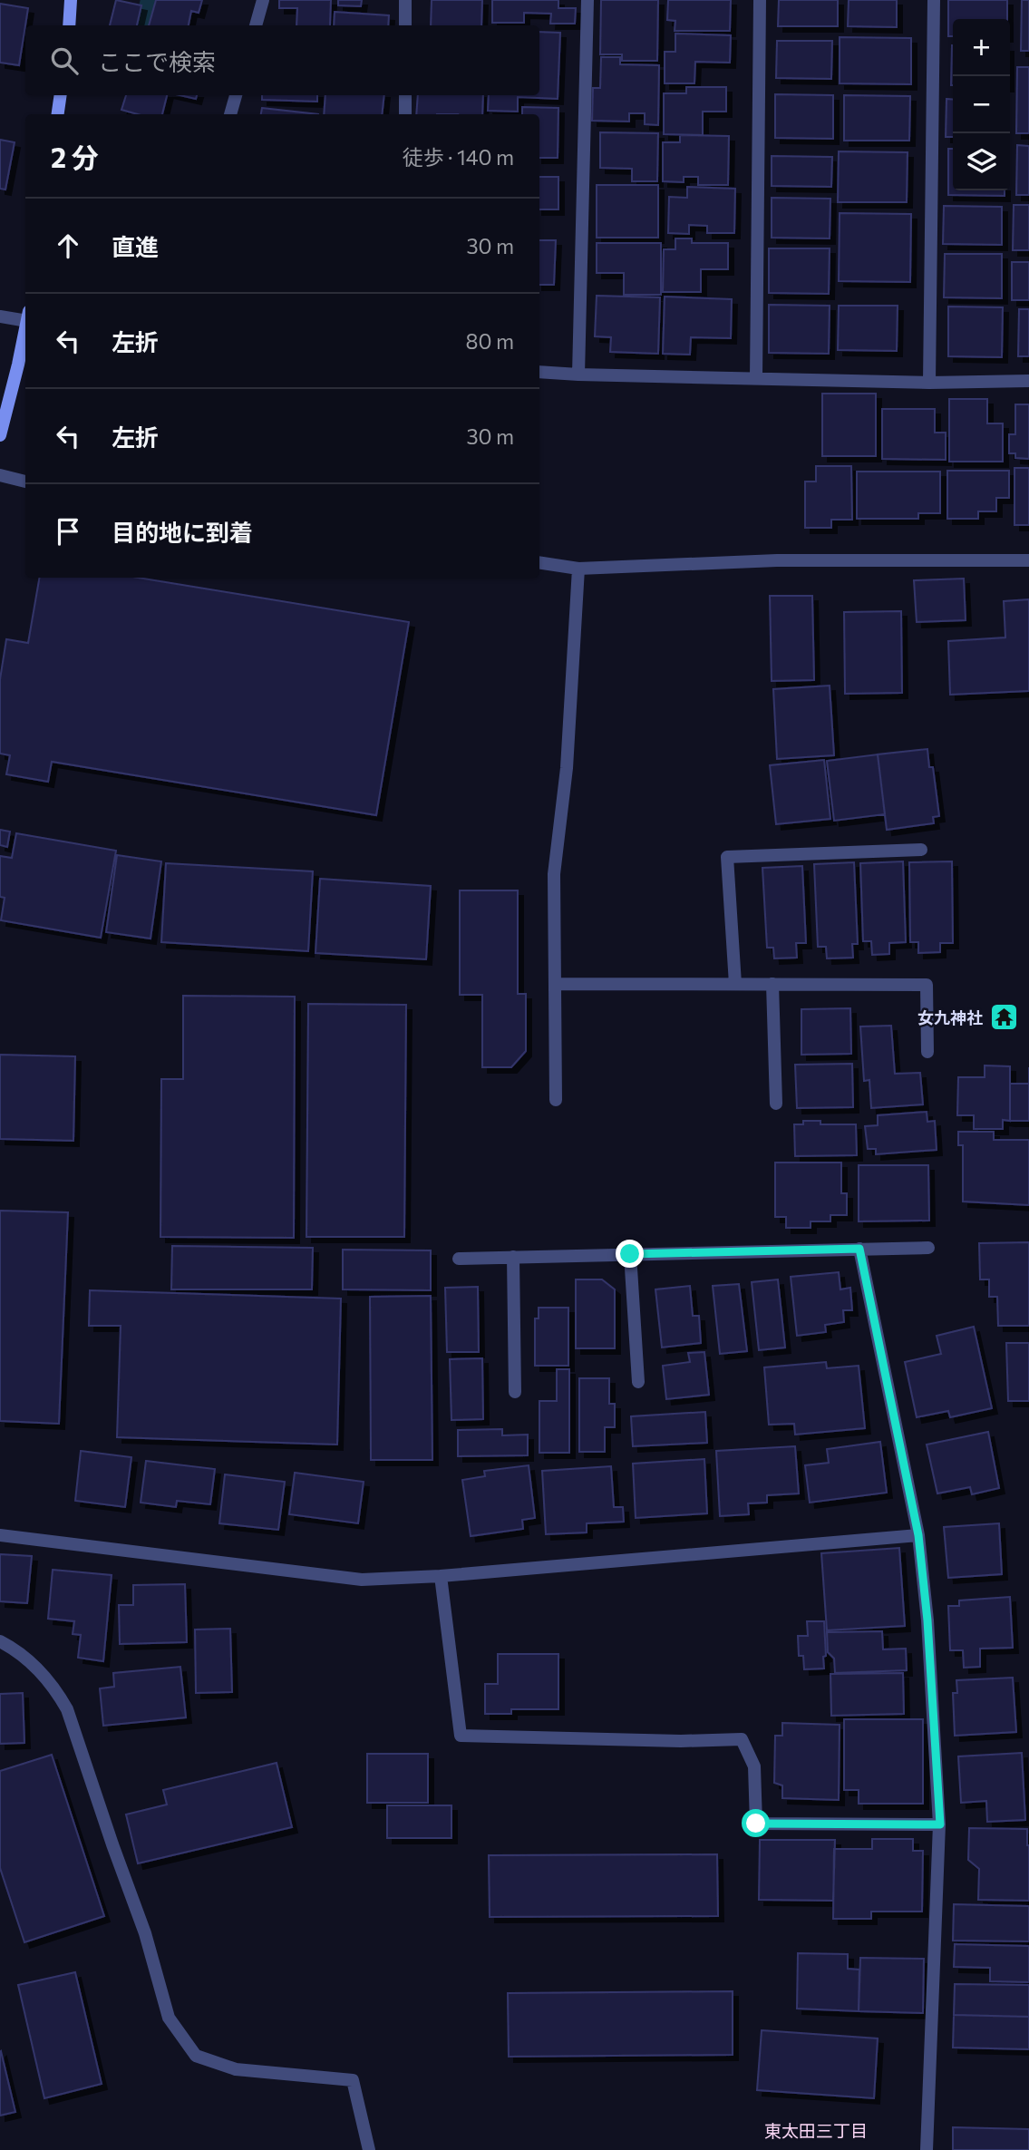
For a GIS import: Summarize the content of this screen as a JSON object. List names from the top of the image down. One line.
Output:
{"districts":["東太田三丁目"],"places":{"temple":["女九神社"]},"page":{"map_buttons":["+","−"],"search":"ここで検索","heading":["2 分","徒歩 · 140 m"],"list":[["直進","30 m"],["左折","80 m"],["左折","30 m"],"目的地に到着"]}}
